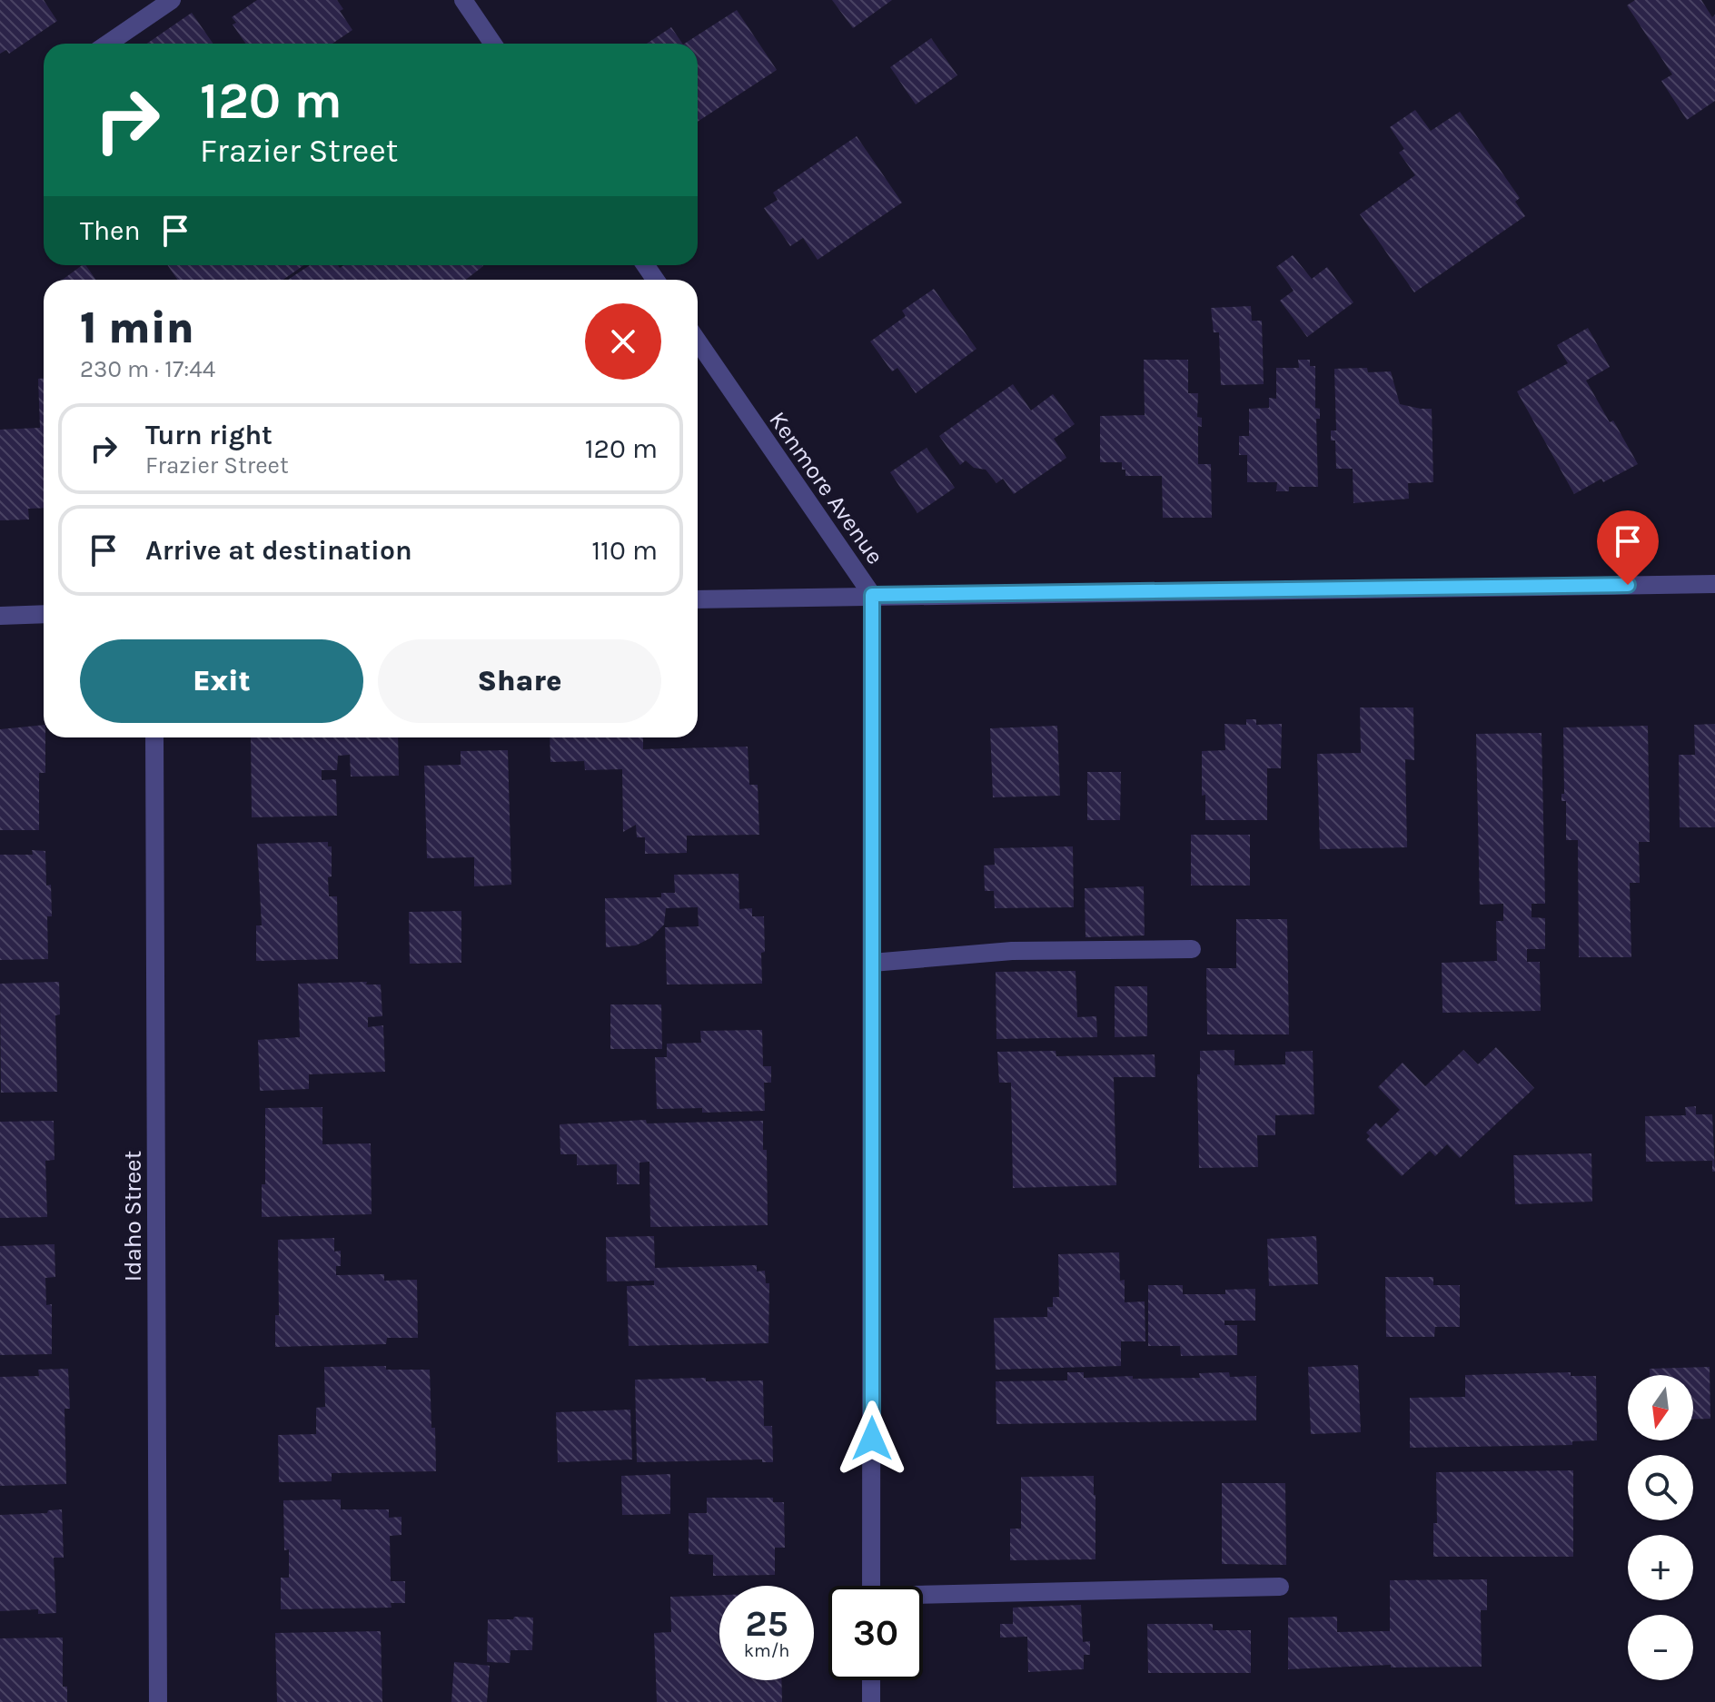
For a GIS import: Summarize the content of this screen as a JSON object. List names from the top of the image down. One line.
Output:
{"streets":{"street":["Kenmore Avenue","Idaho Street"]},"north":"bottom","page":{"turn":["120 m","Frazier Street"],"then":"Then","heading":["1 min","230 m · 17:44"],"list":[{"name":"Turn right","note":"Frazier Street","value":"120 m"},{"name":"Arrive at destination","value":"110 m"}],"buttons":["Exit","Share"],"map_buttons":["+","−"],"speed":"25 km/h","limit":"30"}}
